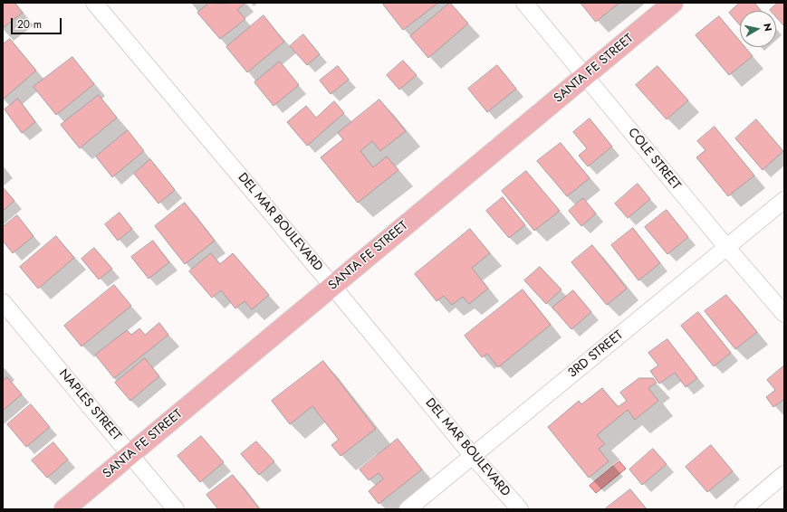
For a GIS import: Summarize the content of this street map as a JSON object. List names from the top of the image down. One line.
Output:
{"streets":{"main road":["SANTA FE STREET"],"street":["COLE STREET","DEL MAR BOULEVARD","3RD STREET","NAPLES STREET"]},"crossings":[["SANTA FE STREET","COLE STREET"],["SANTA FE STREET","DEL MAR BOULEVARD"],["SANTA FE STREET","NAPLES STREET"],["COLE STREET","3RD STREET"],["DEL MAR BOULEVARD","3RD STREET"]],"scale_bar":"20 m","north":"right"}
